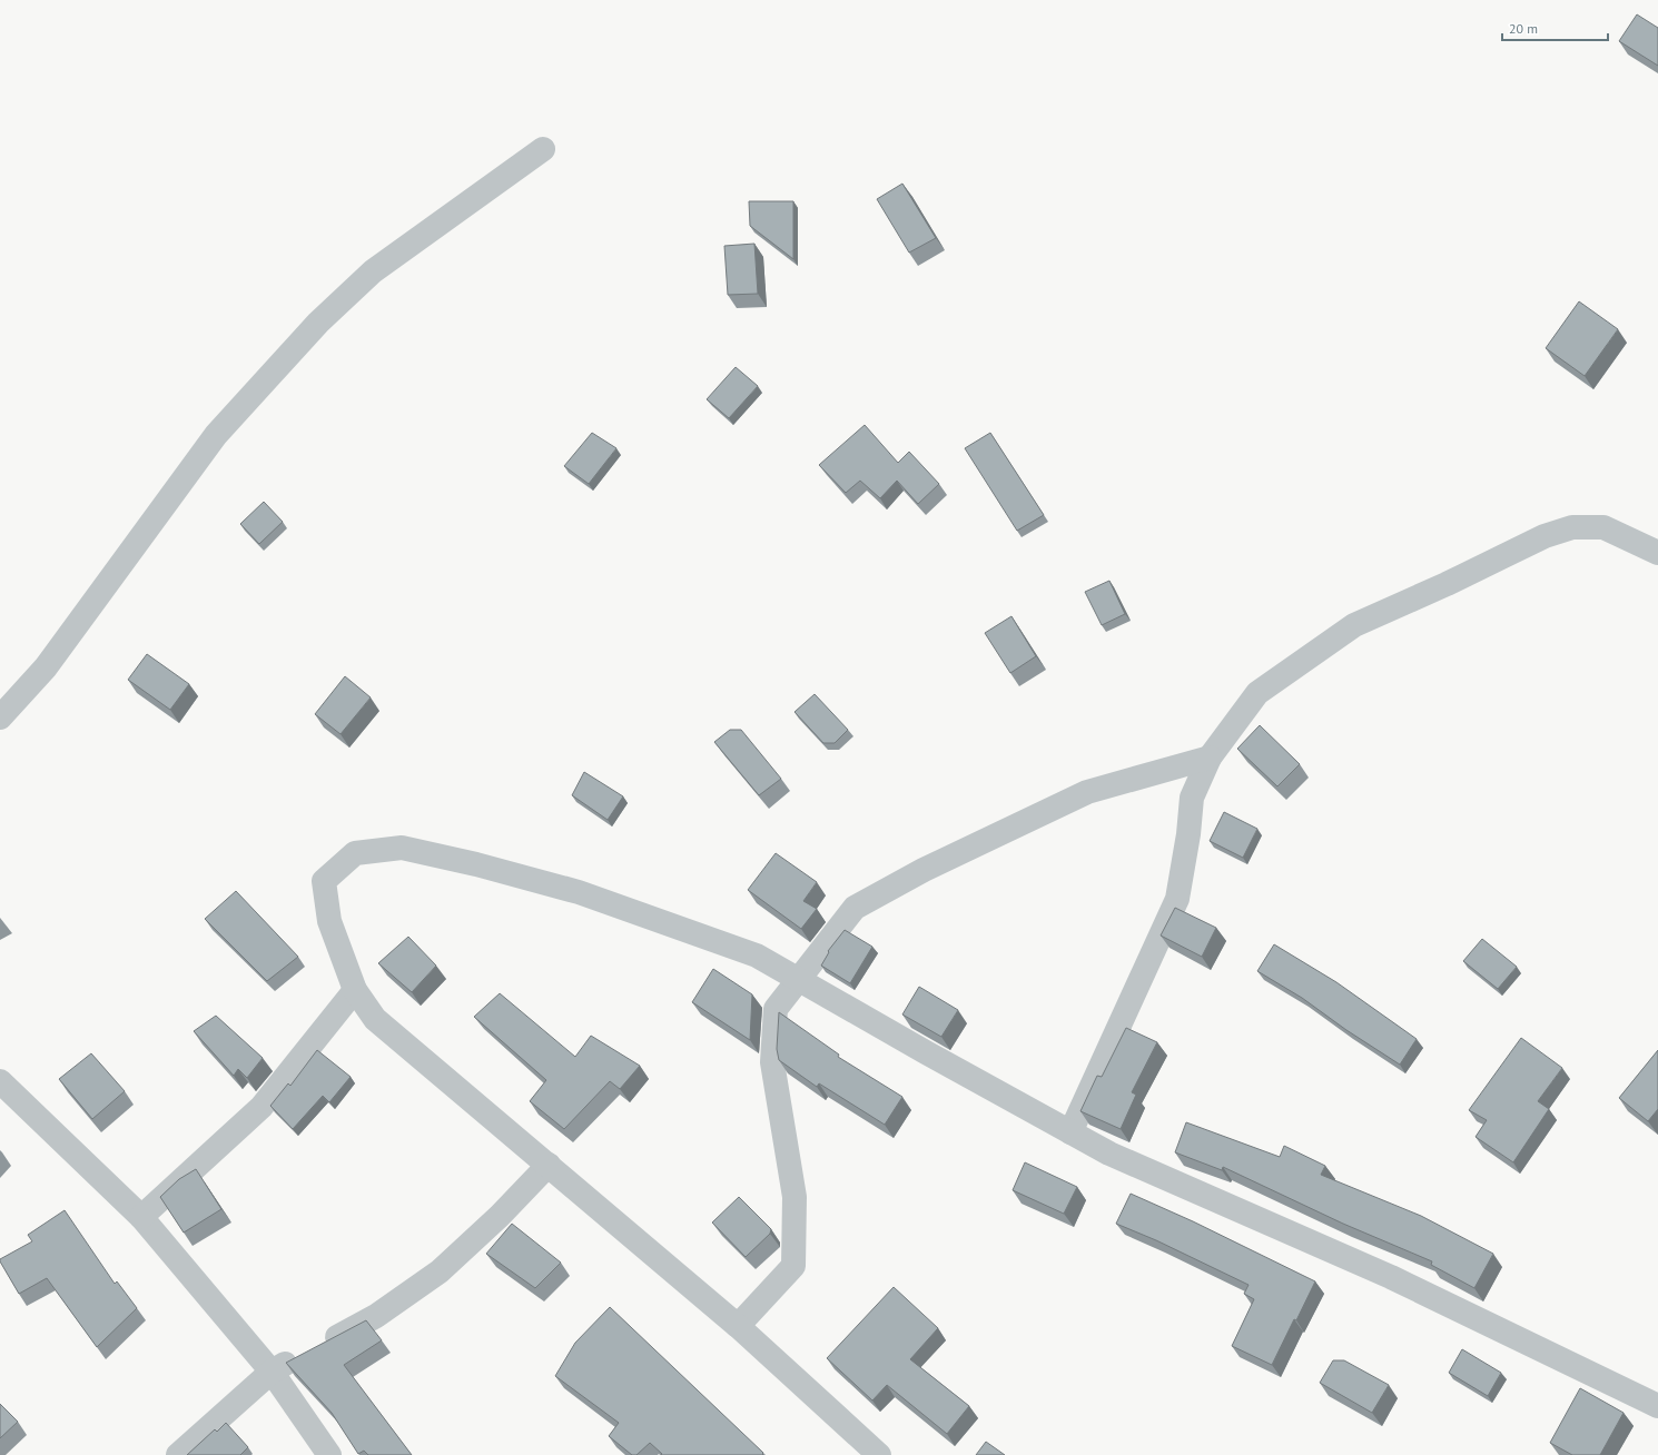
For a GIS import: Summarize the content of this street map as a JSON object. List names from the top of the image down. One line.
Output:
{"scale_bar":"20 m"}
